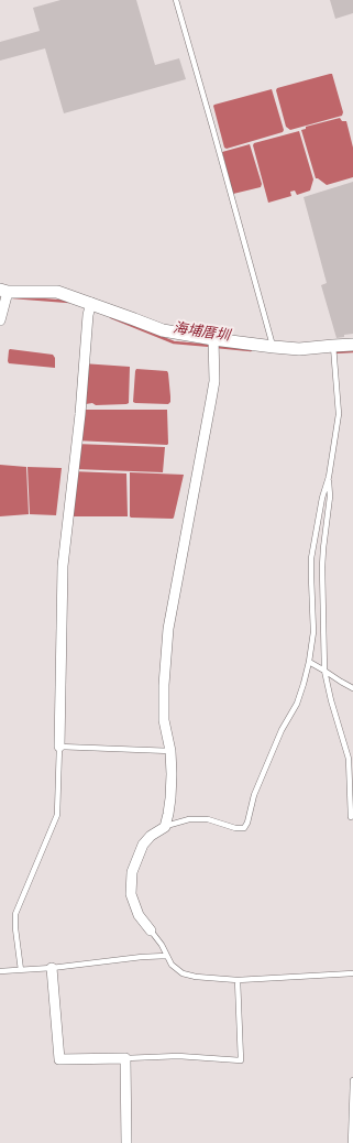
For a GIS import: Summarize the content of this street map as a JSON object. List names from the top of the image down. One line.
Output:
{"water":["海埔厝圳"]}
